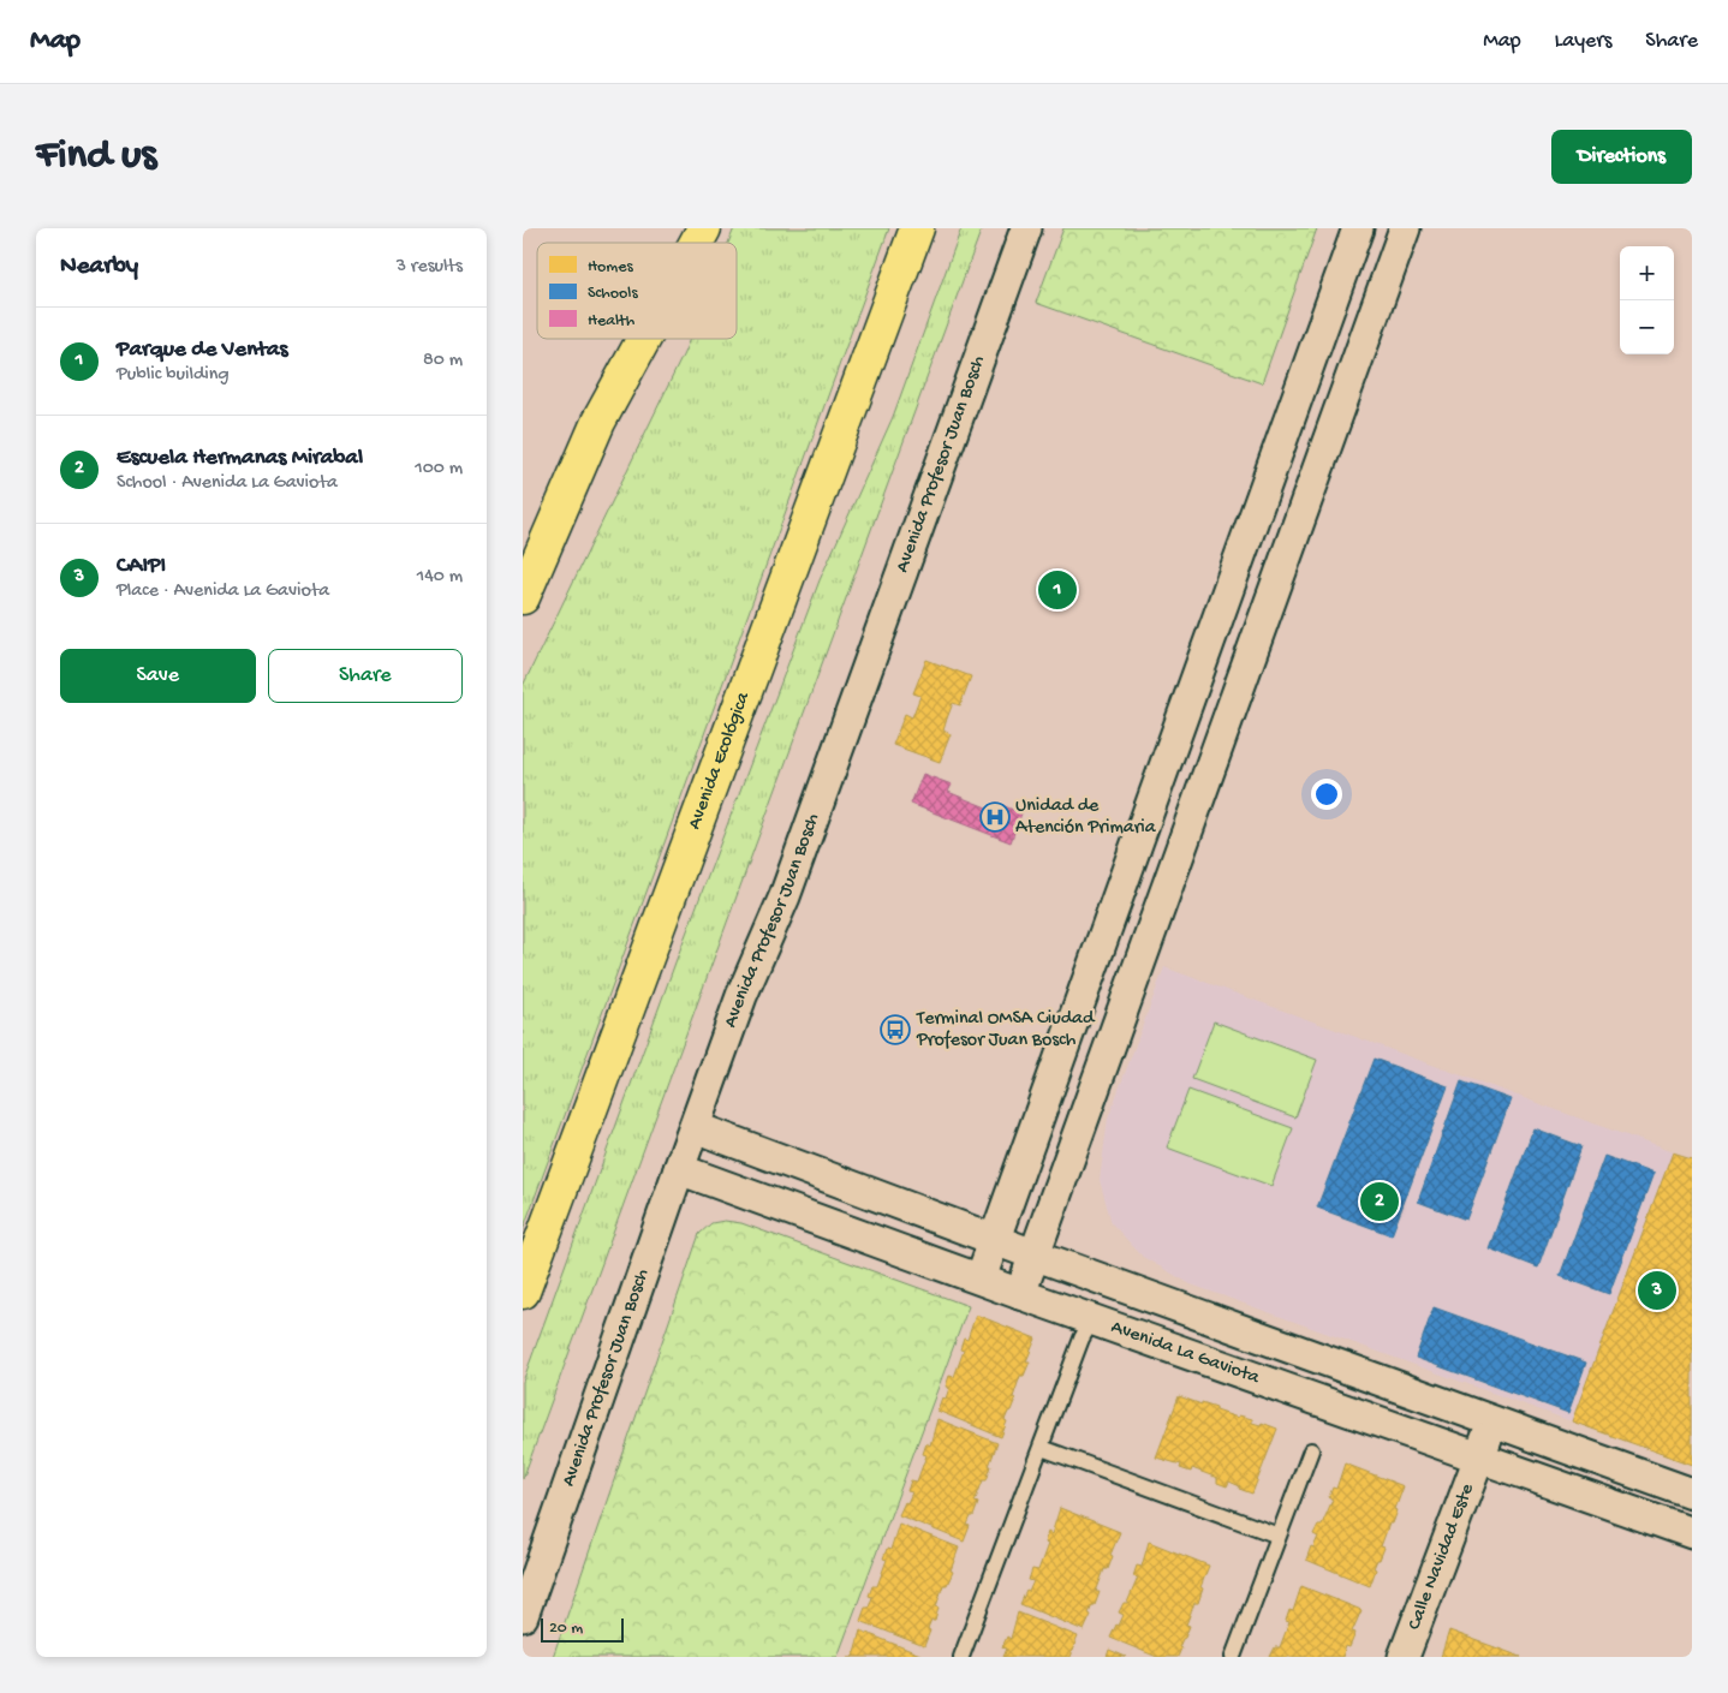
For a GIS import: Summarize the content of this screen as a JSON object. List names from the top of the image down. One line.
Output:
{"streets":{"main road":["Avenida Ecológica"],"street":["Avenida Profesor Juan Bosch","Avenida La Gaviota","Calle Navidad Este"]},"crossings":[["Avenida Profesor Juan Bosch","Avenida La Gaviota"],["Avenida La Gaviota","Calle Navidad Este"]],"places":{"hospital":["Unidad de Atención Primaria"],"bus stop":["Terminal OMSA Ciudad Profesor Juan Bosch"]},"legend":["Homes","Schools","Health"],"scale_bar":"20 m","page":{"header":"Map","nav":["Map","Layers","Share"],"buttons":["Directions",["Save","Share"]],"title":"Find us","heading":["Nearby","3 results"],"map_buttons":["+","−"],"list":[{"mark":"1","name":"Parque de Ventas","note":"Public building","value":"80 m"},{"mark":"2","name":"Escuela Hermanas Mirabal","note":"School · Avenida La Gaviota","value":"100 m"},{"mark":"3","name":"CAIPI","note":"Place · Avenida La Gaviota","value":"140 m"}],"pins":["1","2","3"],"scale":"20 m"}}
